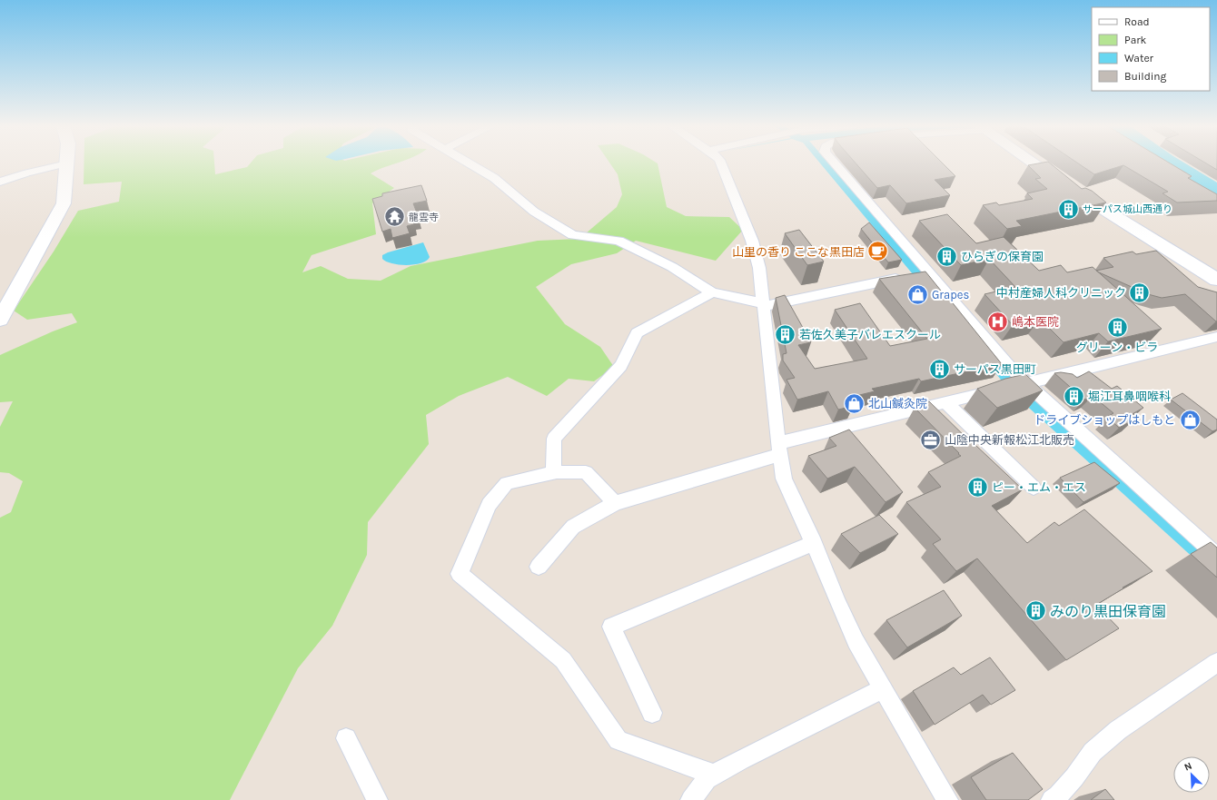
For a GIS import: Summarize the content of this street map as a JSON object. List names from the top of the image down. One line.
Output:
{"places":{"building":["サーパス城山西通り","ひらぎの保育園","中村産婦人科クリニック","グリーン・ビラ","若佐久美子バレエスクール","サーパス黒田町","堀江耳鼻咽喉科","ピー・エム・エス","みのり黒田保育園"],"temple":["龍雲寺"],"cafe":["山里の香り ここな黒田店"],"shop":["Grapes","北山鍼灸院","ドライブショップはしもと"],"hospital":["嶋本医院"],"office":["山陰中央新報松江北販売"]},"legend":["Road","Park","Water","Building"],"north":"top left"}
